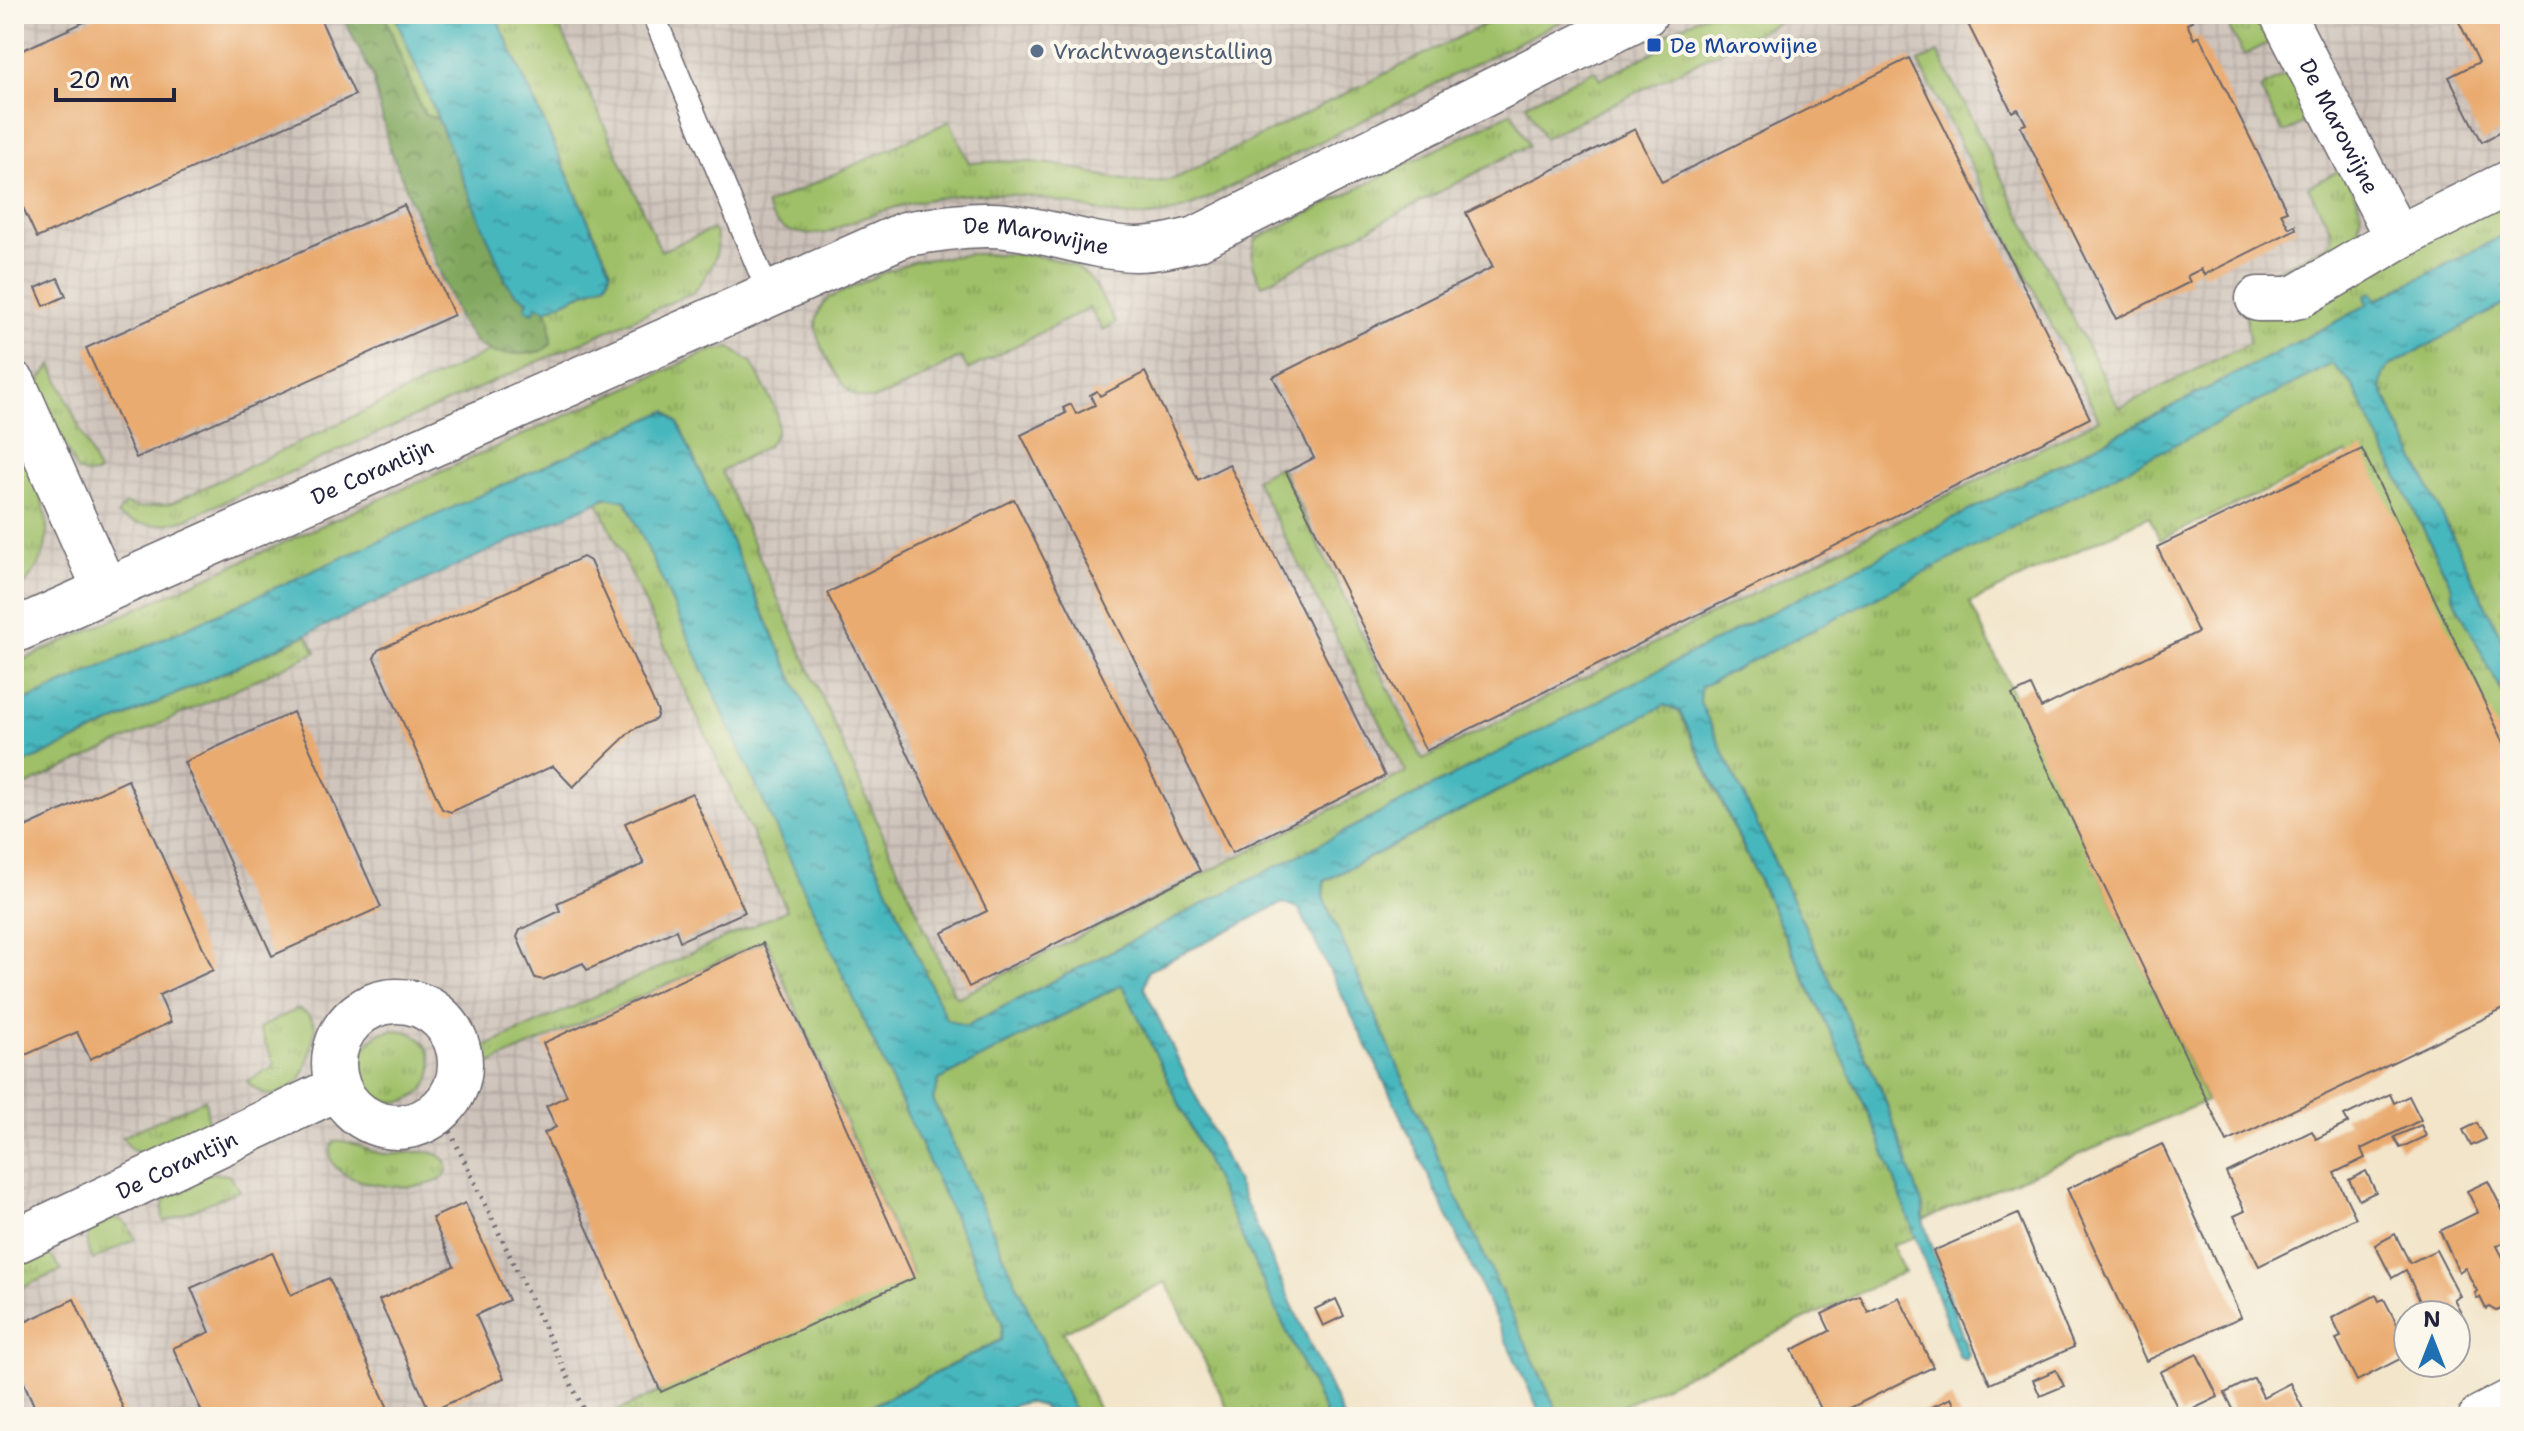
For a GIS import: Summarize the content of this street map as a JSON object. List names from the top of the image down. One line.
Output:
{"streets":{"street":["De Marowijne","De Corantijn"]},"crossings":[["De Marowijne","De Corantijn"]],"places":{"transit":["De Marowijne"],"other":["Vrachtwagenstalling"]},"scale_bar":"20 m","north":"top"}
